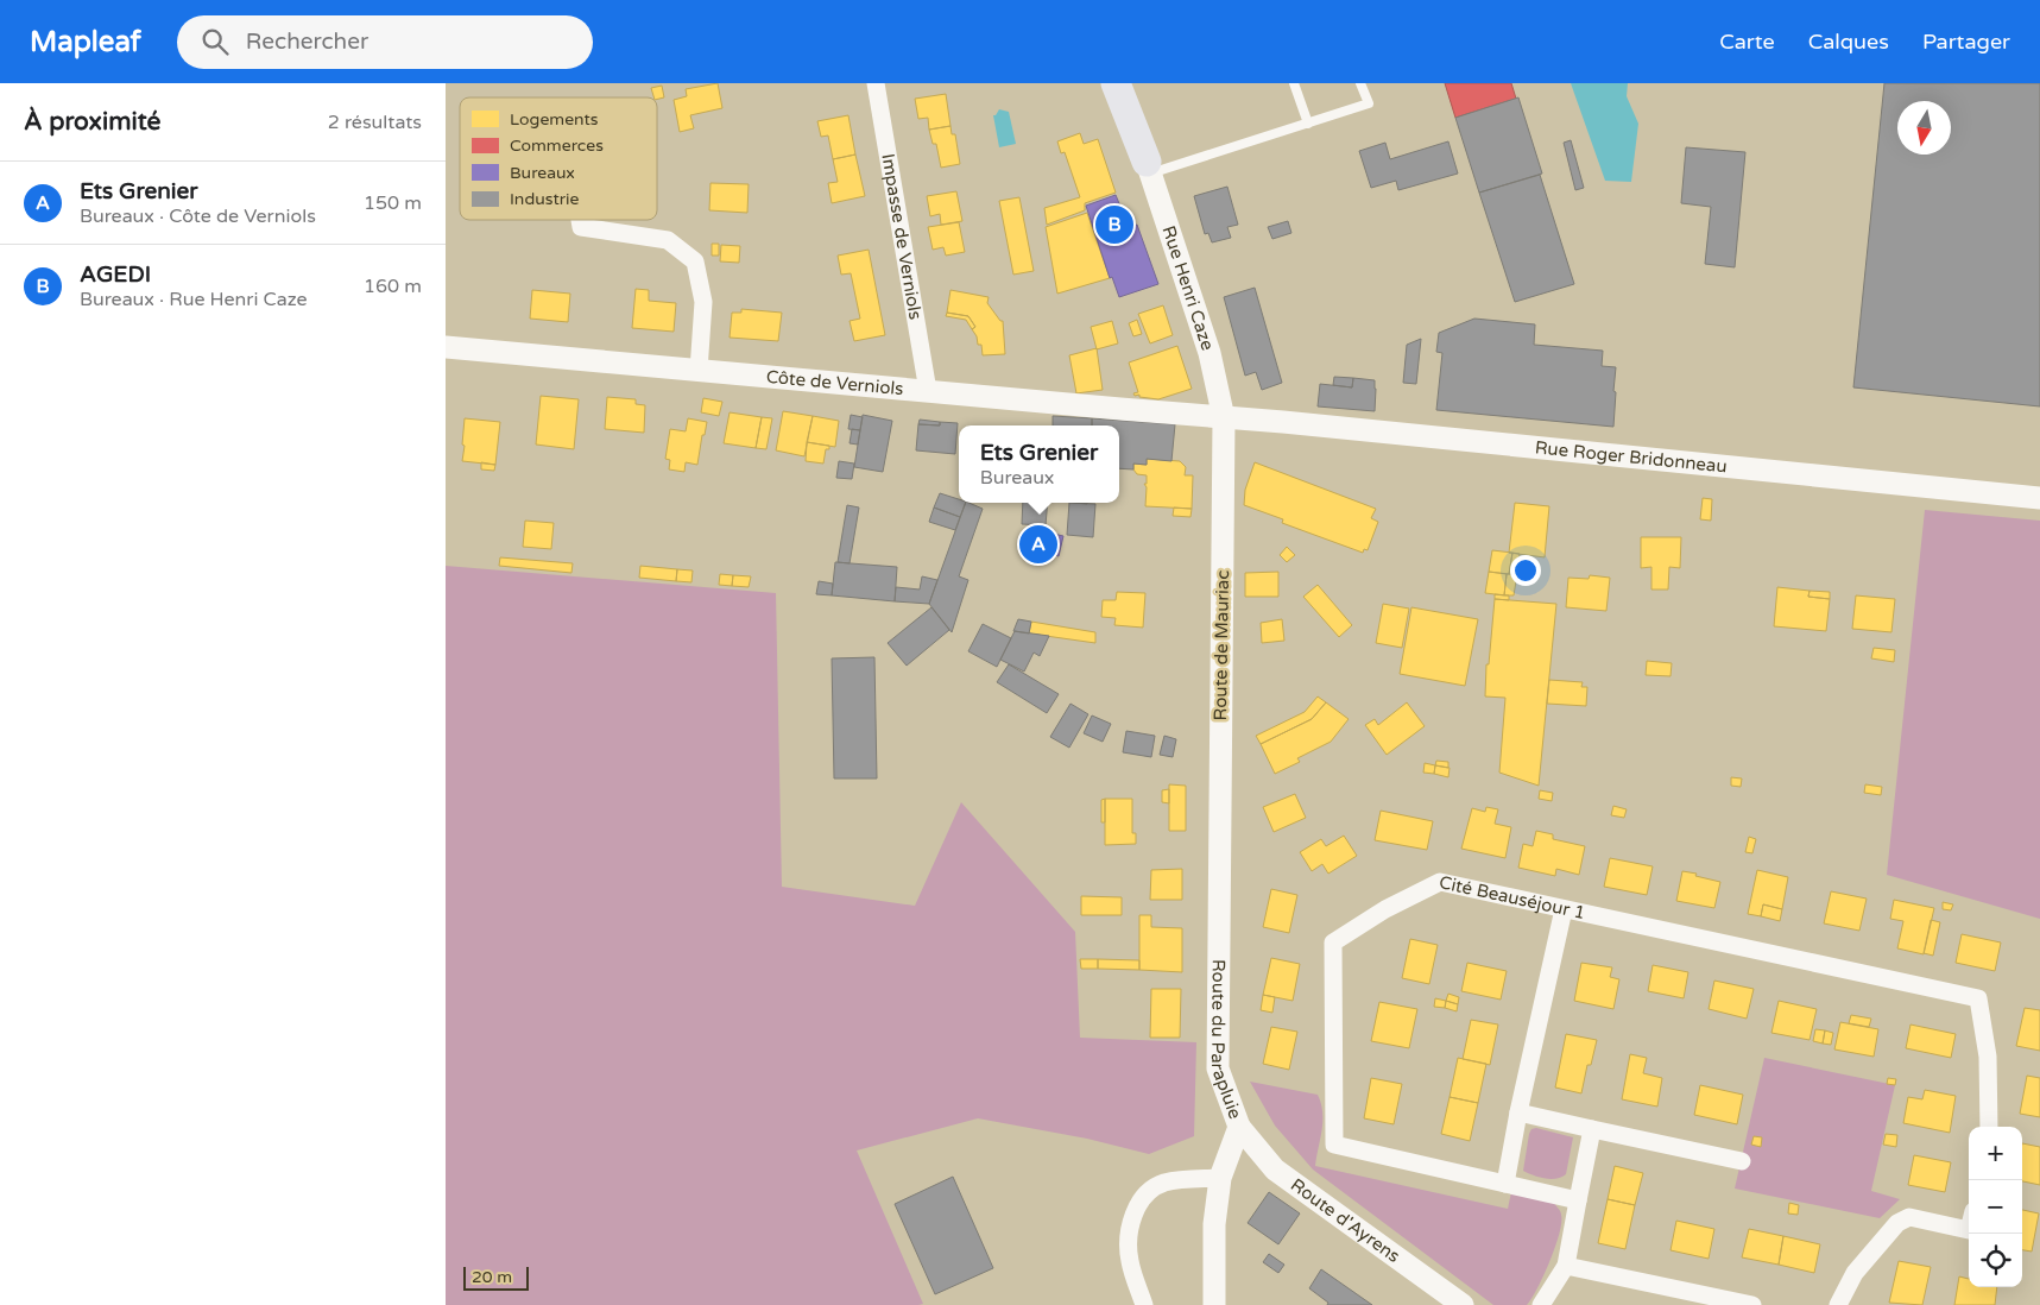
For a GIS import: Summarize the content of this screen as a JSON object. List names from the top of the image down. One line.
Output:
{"streets":{"street":["Impasse de Verniols","Rue Henri Caze","Côte de Verniols","Rue Roger Bridonneau","Route de Mauriac","Cité Beauséjour 1","Route du Parapluie","Route d'Ayrens"]},"crossings":[["Impasse de Verniols","Côte de Verniols"],["Rue Henri Caze","Côte de Verniols"],["Rue Henri Caze","Rue Roger Bridonneau"],["Rue Henri Caze","Route de Mauriac"],["Côte de Verniols","Rue Roger Bridonneau"],["Côte de Verniols","Route de Mauriac"],["Rue Roger Bridonneau","Route de Mauriac"],["Route de Mauriac","Route du Parapluie"],["Route du Parapluie","Route d'Ayrens"]],"legend":["Logements","Commerces","Bureaux","Industrie"],"scale_bar":"20 m","north":"bottom","page":{"header":"Mapleaf","search":"Rechercher","nav":["Carte","Calques","Partager"],"heading":["À proximité","2 résultats"],"list":[{"mark":"A","name":"Ets Grenier","note":"Bureaux · Côte de Verniols","value":"150 m"},{"mark":"B","name":"AGEDI","note":"Bureaux · Rue Henri Caze","value":"160 m"}],"pins":["B","A"],"popup":["Ets Grenier","Bureaux"],"map_buttons":["+","−"],"scale":"20 m"}}
